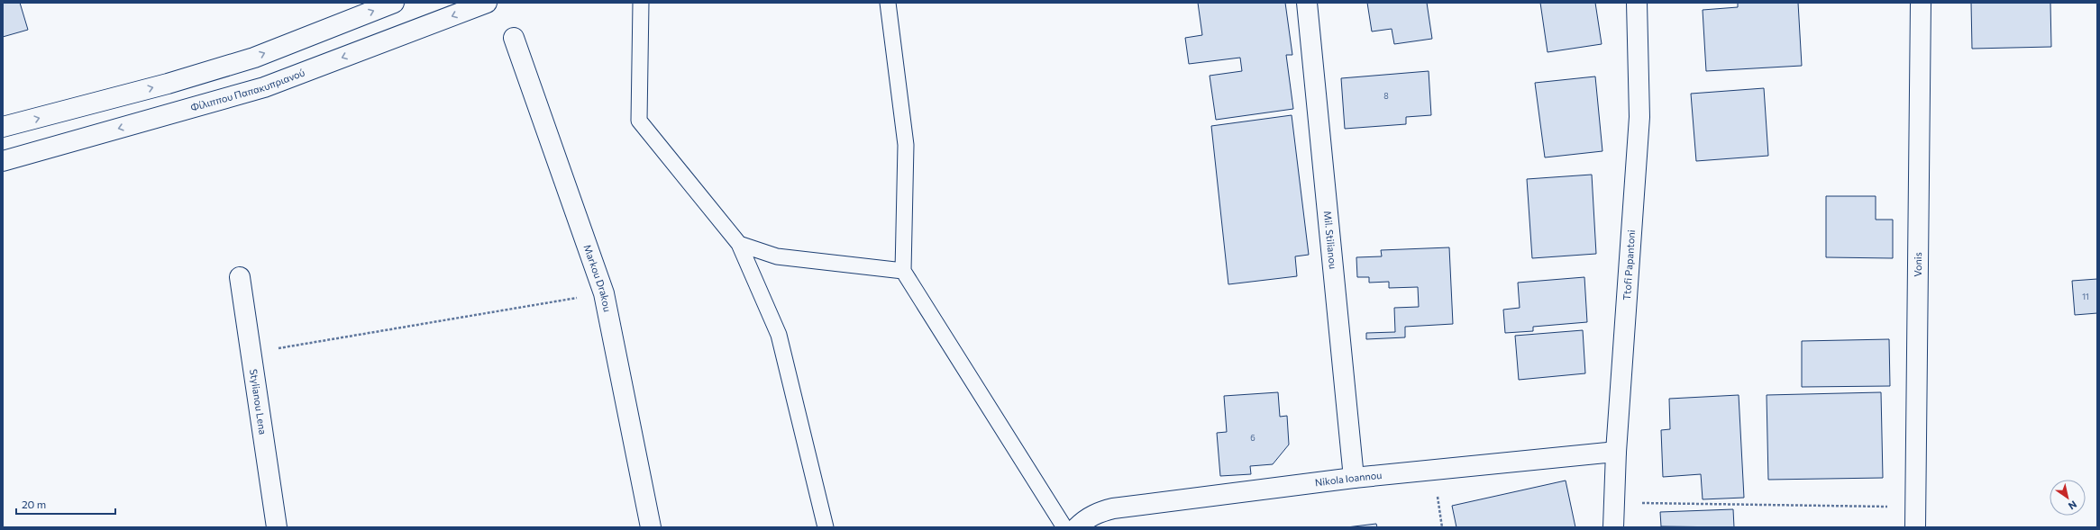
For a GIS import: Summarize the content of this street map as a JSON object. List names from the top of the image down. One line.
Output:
{"streets":{"street":["Φίλιππου Παπακυπριανού","Mil. Stilianou","Ttofi Papantoni","Vonis","Markou Drakou","Stylianou Lena","Nikola Ioannou"]},"crossings":[["Mil. Stilianou","Nikola Ioannou"],["Ttofi Papantoni","Nikola Ioannou"]],"house_numbers":["8","11","6"],"scale_bar":"20 m","north":"bottom right"}
